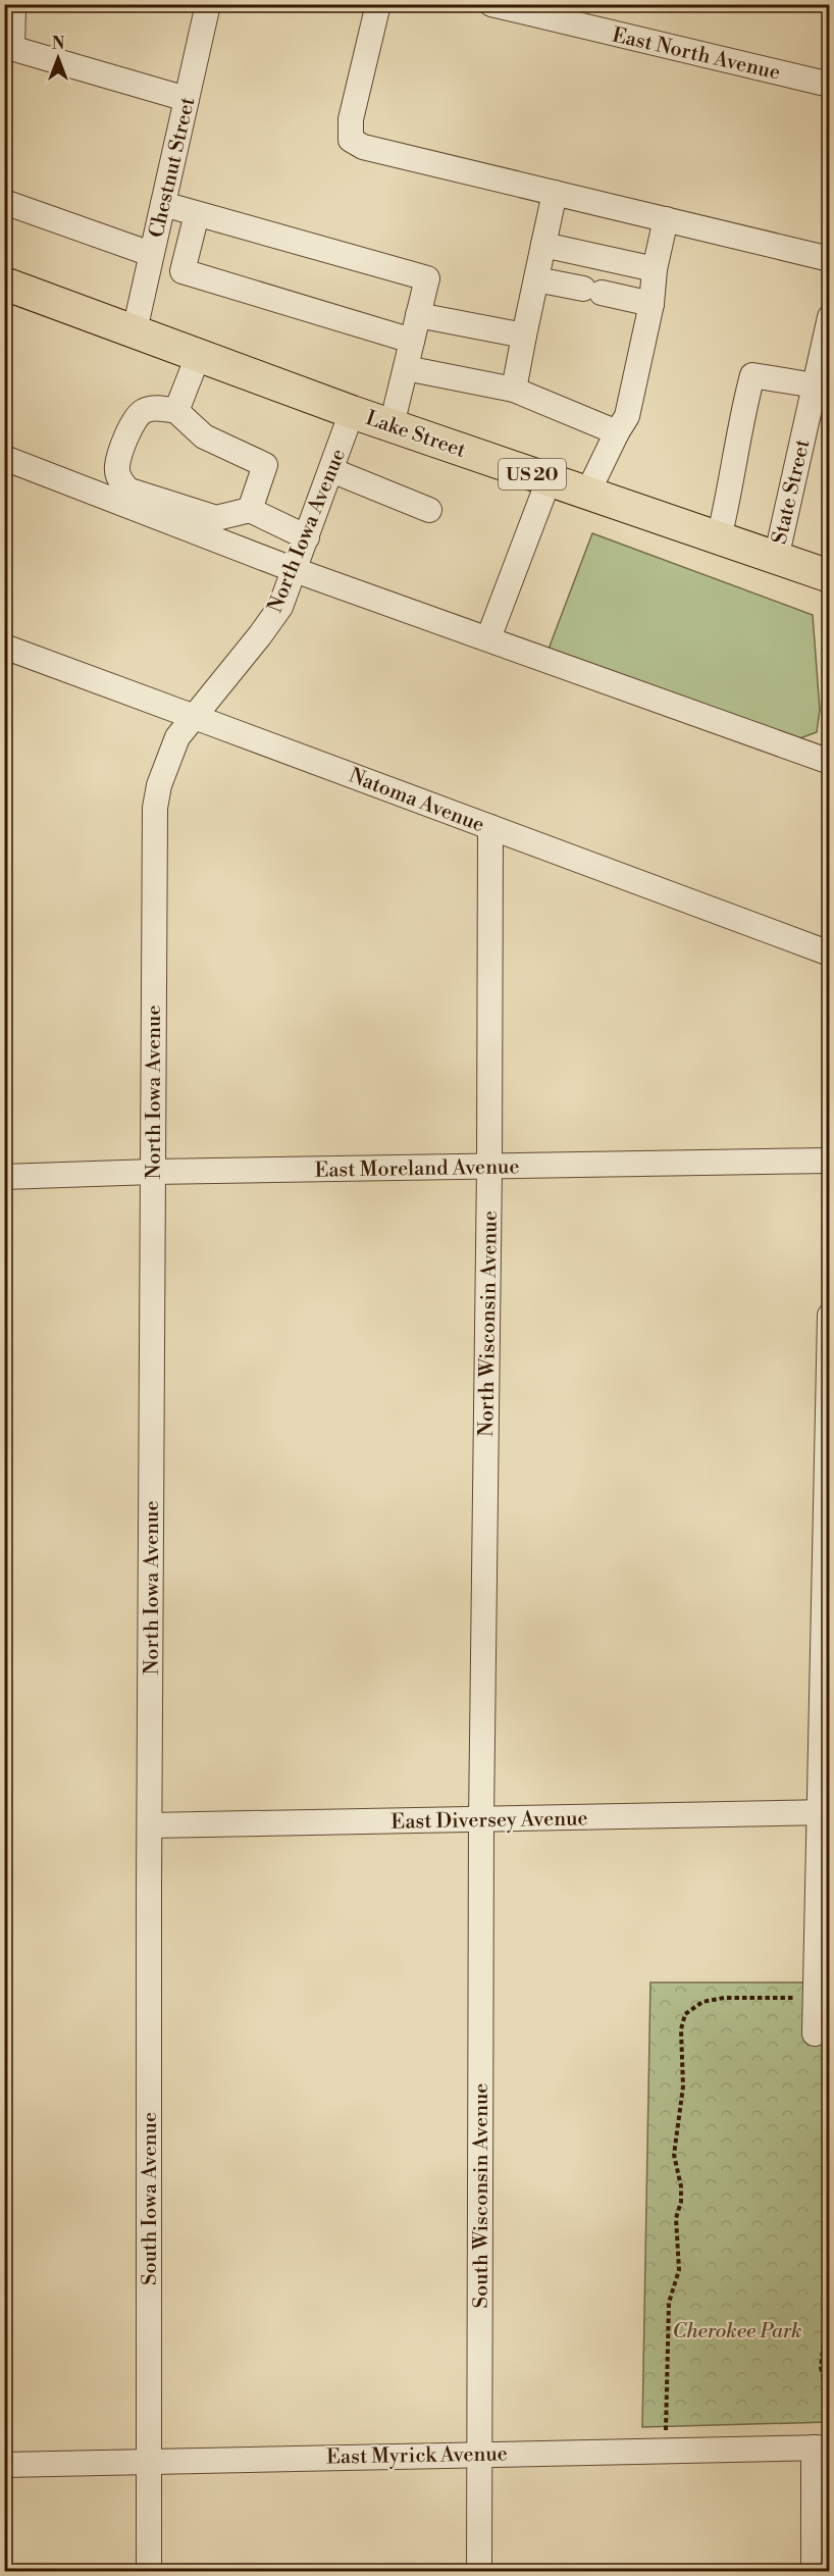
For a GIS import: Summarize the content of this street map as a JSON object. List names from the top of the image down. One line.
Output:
{"streets":{"main road":["Lake Street","US 20"],"street":["East North Avenue","Chestnut Street","State Street","North Iowa Avenue","Natoma Avenue","East Moreland Avenue","North Wisconsin Avenue","East Diversey Avenue","South Wisconsin Avenue","South Iowa Avenue","East Myrick Avenue"]},"crossings":[["Chestnut Street","Lake Street"],["Lake Street","State Street"],["Lake Street","North Iowa Avenue"],["North Iowa Avenue","Natoma Avenue"],["North Iowa Avenue","East Moreland Avenue"],["North Iowa Avenue","East Diversey Avenue"],["North Iowa Avenue","South Iowa Avenue"],["Natoma Avenue","North Wisconsin Avenue"],["East Moreland Avenue","North Wisconsin Avenue"],["North Wisconsin Avenue","East Diversey Avenue"],["North Wisconsin Avenue","South Wisconsin Avenue"],["East Diversey Avenue","South Wisconsin Avenue"],["East Diversey Avenue","South Iowa Avenue"],["South Wisconsin Avenue","East Myrick Avenue"],["South Iowa Avenue","East Myrick Avenue"]],"parks":["Cherokee Park"],"north":"top"}
